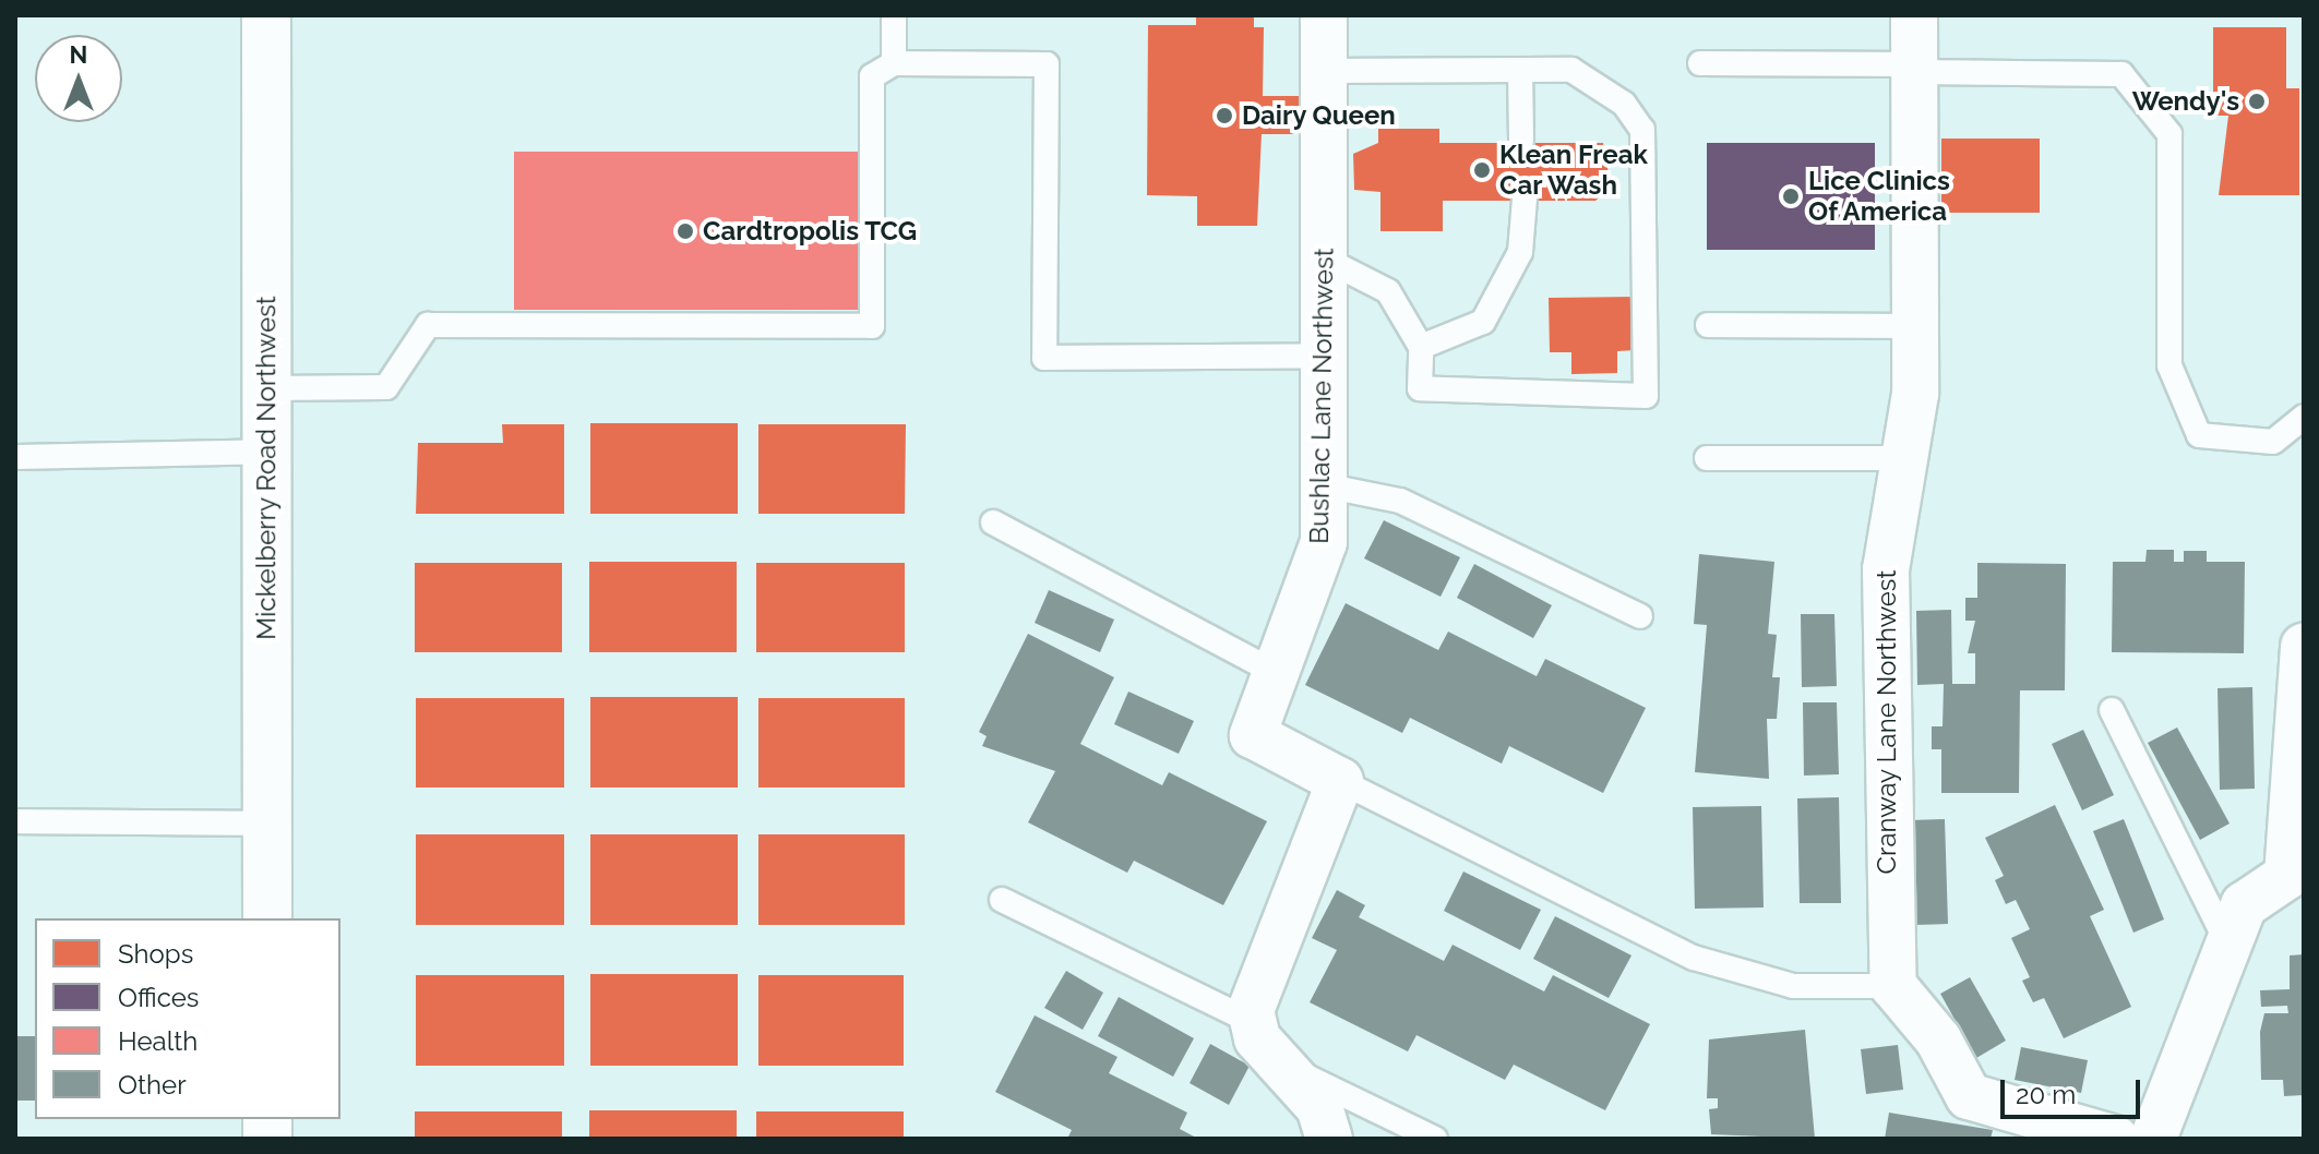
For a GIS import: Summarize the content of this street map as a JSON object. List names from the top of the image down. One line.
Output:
{"streets":{"street":["Bushlac Lane Northwest","Mickelberry Road Northwest","Cranway Lane Northwest"]},"places":["Wendy's","Dairy Queen","Klean Freak Car Wash","Lice Clinics Of America","Cardtropolis TCG"],"legend":["Shops","Offices","Health","Other"],"scale_bar":"20 m","north":"top"}
